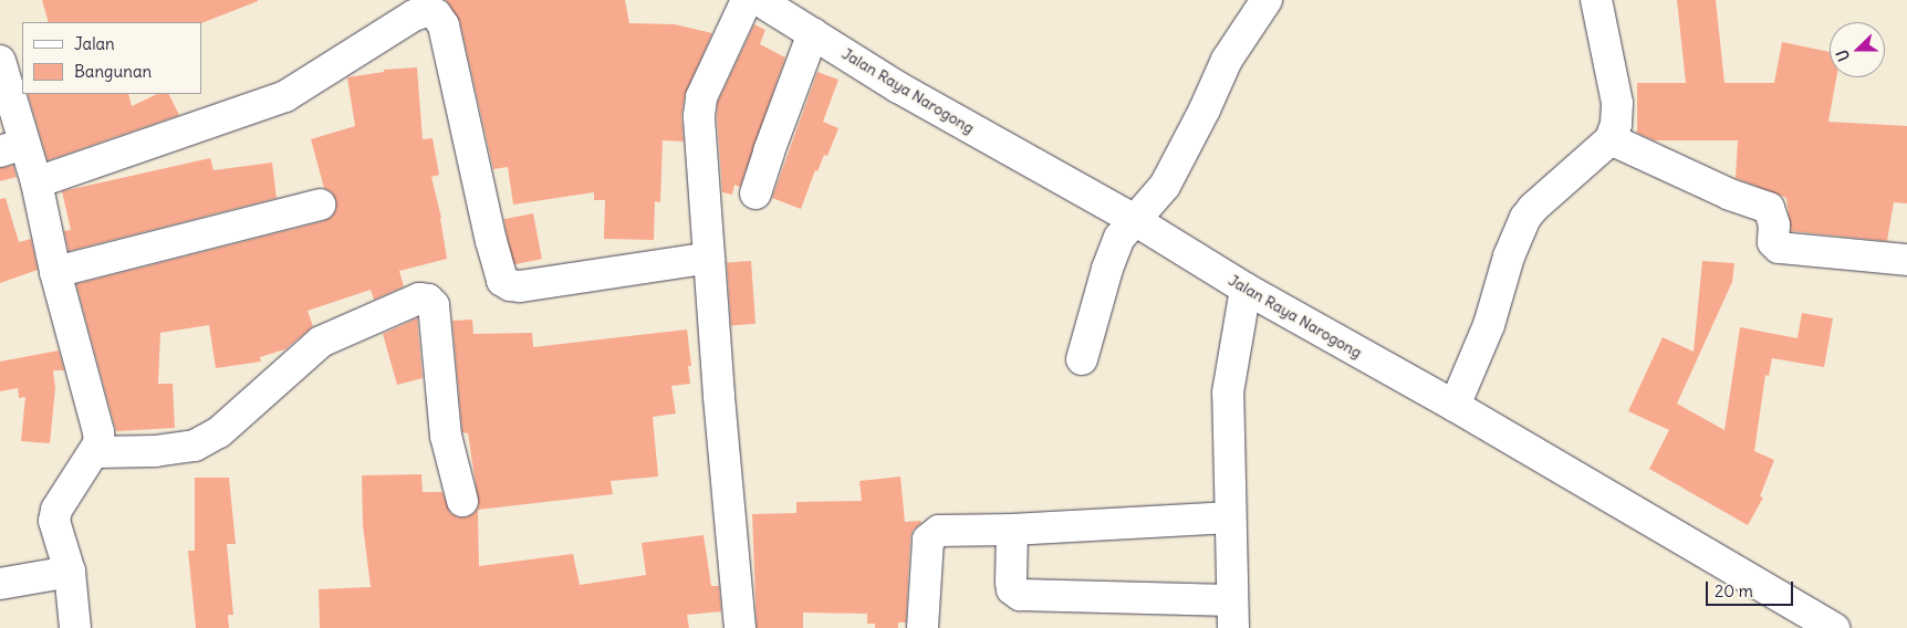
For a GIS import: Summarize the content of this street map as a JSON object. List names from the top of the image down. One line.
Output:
{"streets":{"street":["Jalan Raya Narogong"]},"legend":["Jalan","Bangunan"],"scale_bar":"20 m","north":"left"}
